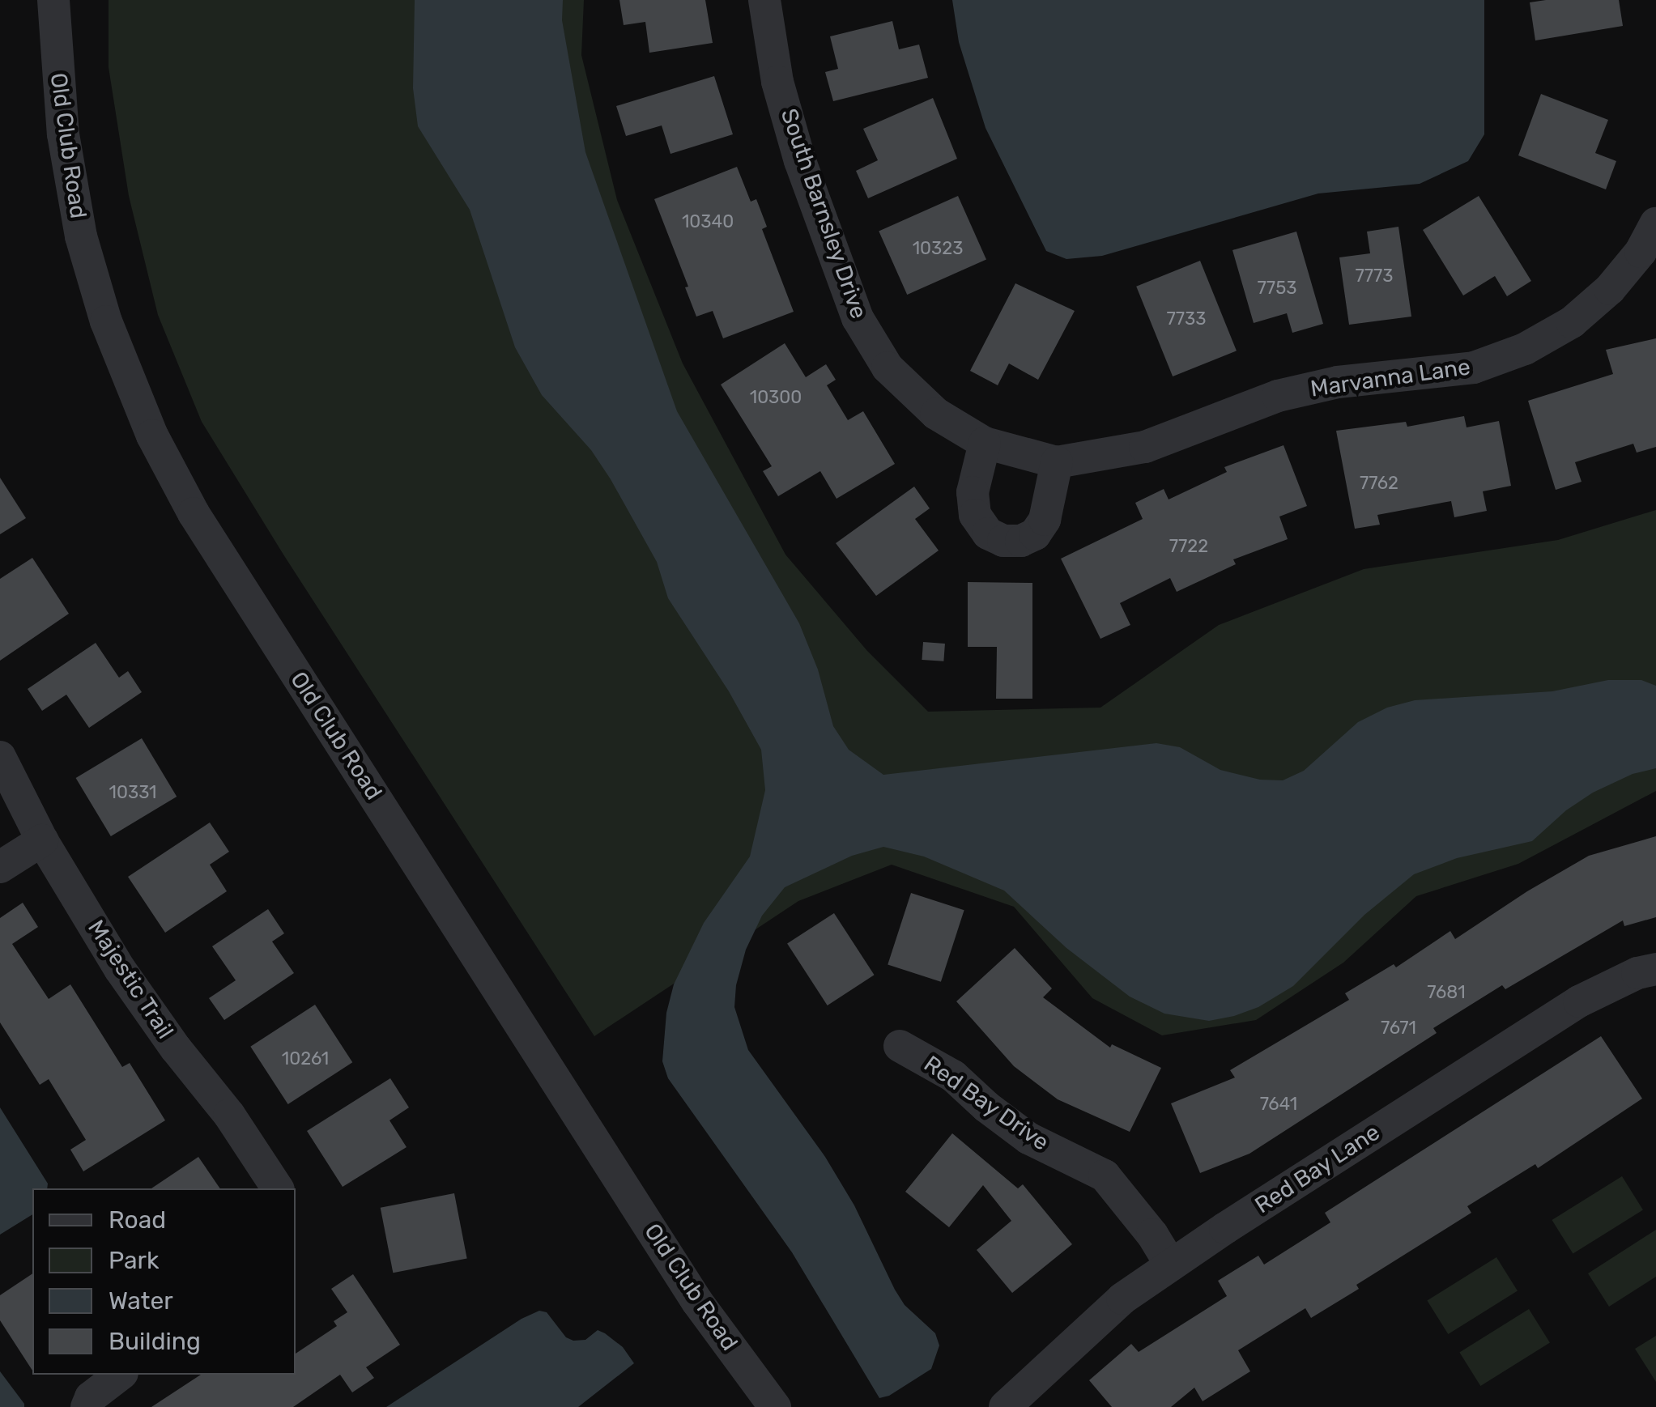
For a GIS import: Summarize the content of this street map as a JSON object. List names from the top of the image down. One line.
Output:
{"streets":{"street":["Old Club Road","South Barnsley Drive","Marvanna Lane","Majestic Trail","Red Bay Drive","Red Bay Lane"]},"crossings":[["South Barnsley Drive","Marvanna Lane"],["Red Bay Drive","Red Bay Lane"]],"house_numbers":["10340","10323","7773","7753","7733","10300","7762","7722","10331","7681","7671","10261","7641"],"legend":["Road","Park","Water","Building"]}
